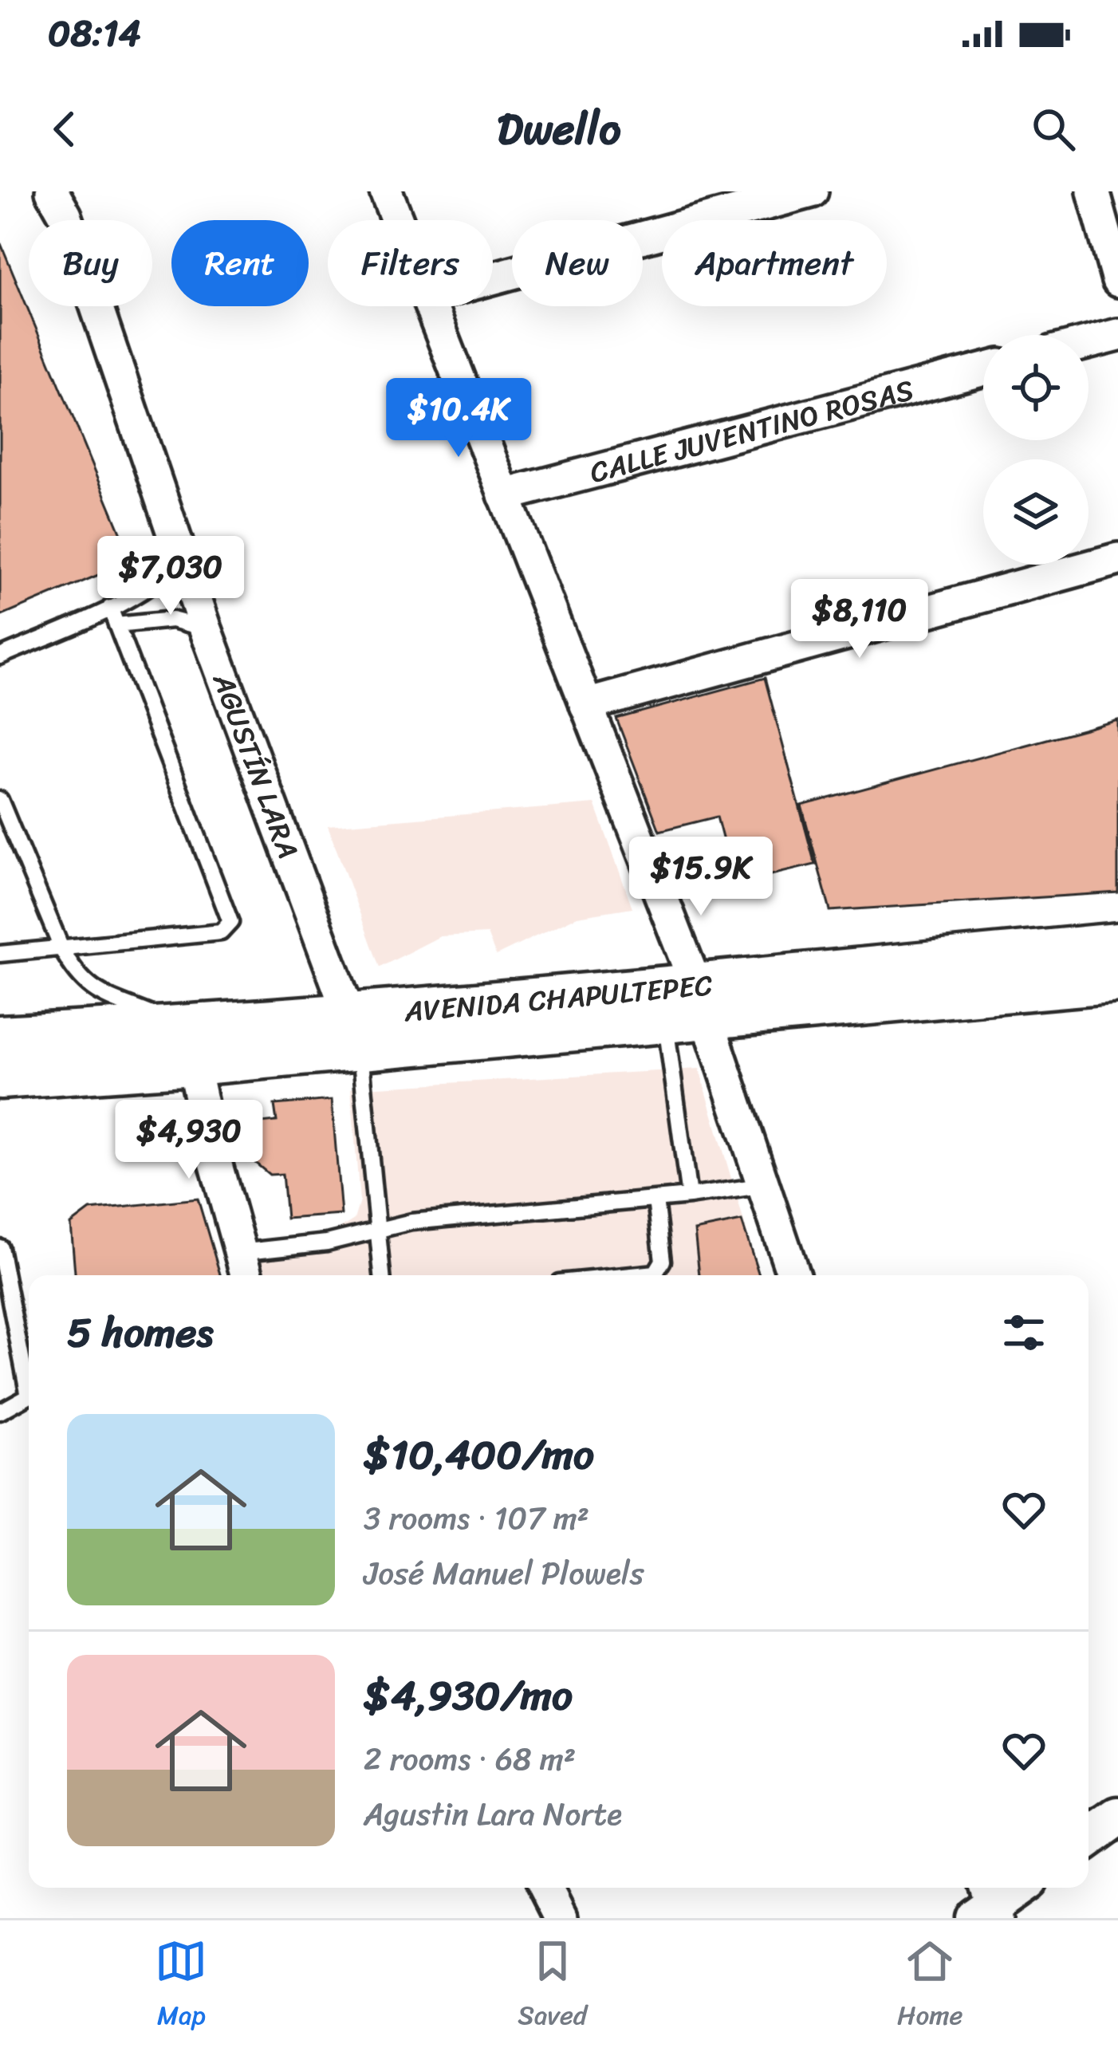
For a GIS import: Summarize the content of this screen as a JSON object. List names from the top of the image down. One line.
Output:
{"streets":{"main road":["AVENIDA CHAPULTEPEC"],"street":["CALLE JUVENTINO ROSAS","AGUSTÍN LARA"]},"crossings":[["AGUSTÍN LARA","AVENIDA CHAPULTEPEC"]],"page":{"status":"08:14","header":"Dwello","chip":["Buy","Rent","Filters","New","Apartment"],"price":["$10.4K","$7,030","$8,110","$15.9K","$4,930"],"heading":"5 homes","list":[{"name":"$10,400/mo","note":"3 rooms · 107 m² · José Manuel Plowels"},{"name":"$4,930/mo","note":"2 rooms · 68 m² · Agustin Lara Norte"}],"tabs":["Map","Saved","Home"]}}
